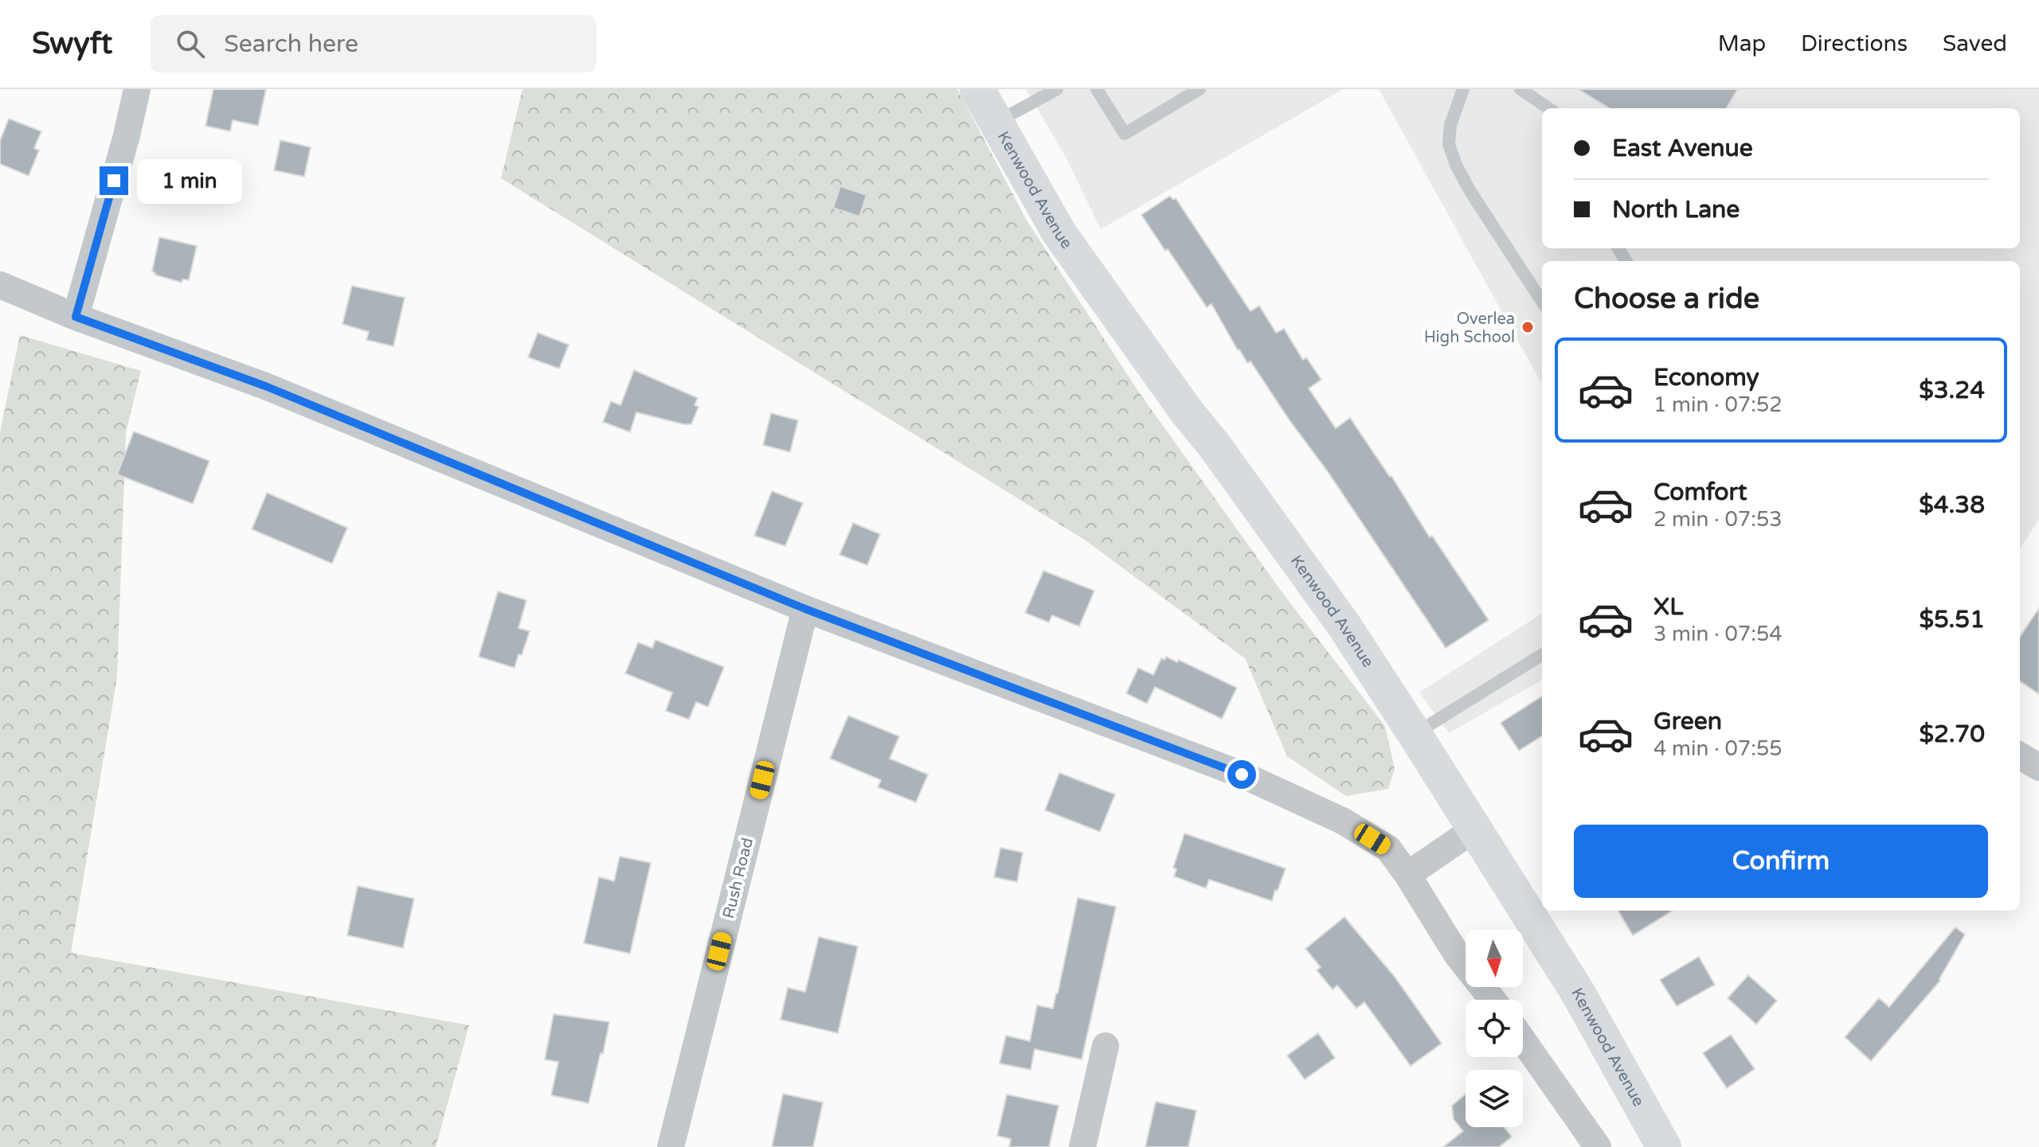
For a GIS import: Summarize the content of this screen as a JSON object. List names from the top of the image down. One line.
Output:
{"streets":{"main road":["Kenwood Avenue"],"street":["Rush Road"]},"places":["Overlea High School"],"north":"bottom","page":{"header":"Swyft","search":"Search here","nav":["Map","Directions","Saved"],"banner":["East Avenue","North Lane"],"bubble":"1 min","heading":"Choose a ride","list":[{"name":"Economy","note":"1 min · 07:52","value":"$3.24"},{"name":"Comfort","note":"2 min · 07:53","value":"$4.38"},{"name":"XL","note":"3 min · 07:54","value":"$5.51"},{"name":"Green","note":"4 min · 07:55","value":"$2.70"}],"buttons":"Confirm"}}
